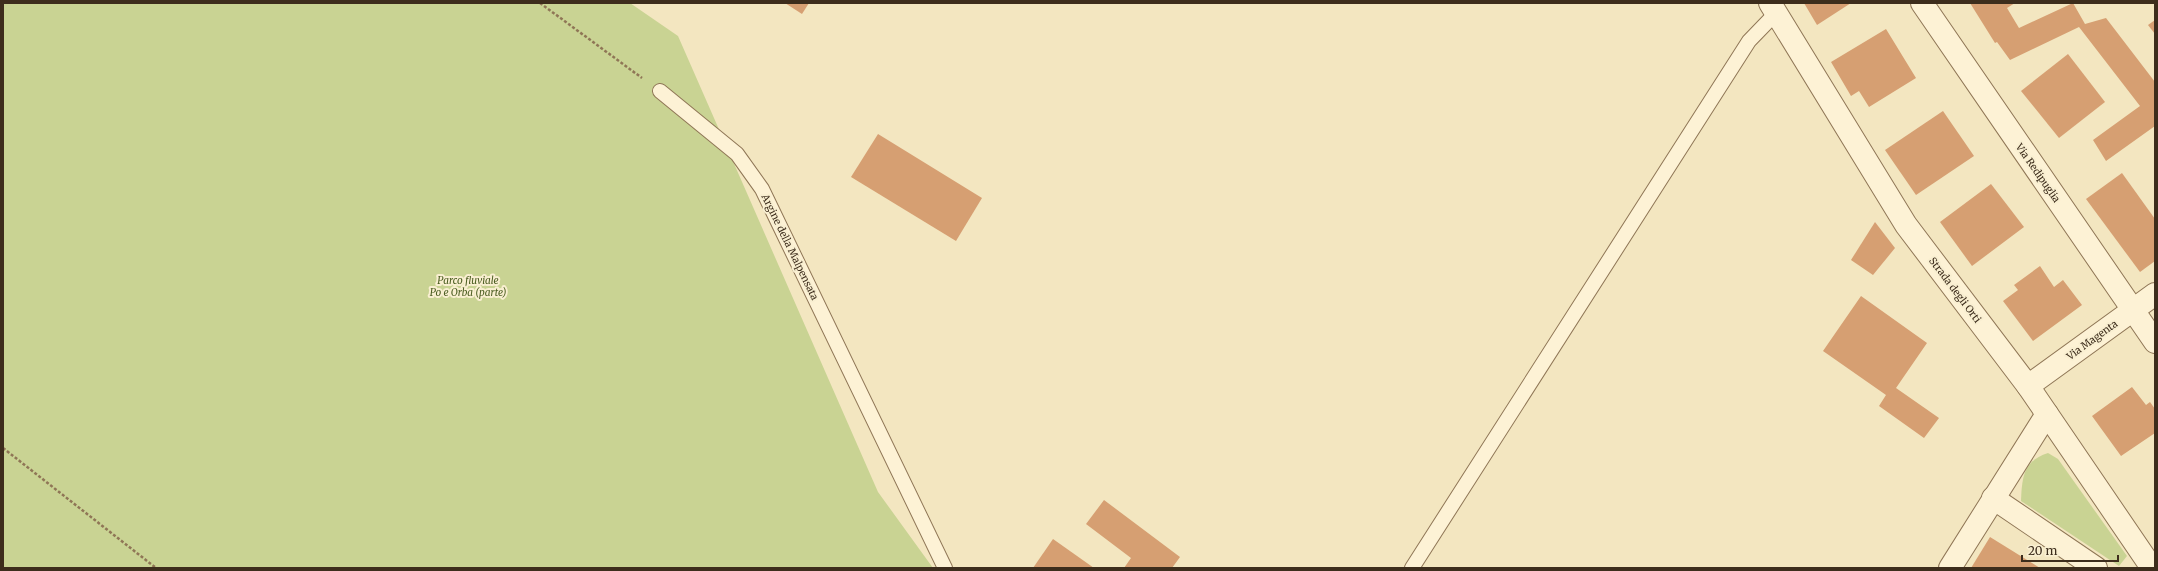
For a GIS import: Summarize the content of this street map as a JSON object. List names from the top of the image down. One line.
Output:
{"streets":{"street":["Via Redipuglia","Strada degli Orti","Via Magenta"],"lane":["Argine della Malpensata"]},"crossings":[["Via Redipuglia","Via Magenta"],["Strada degli Orti","Via Magenta"]],"parks":["Parco fluviale Po e Orba (parte)"],"scale_bar":"20 m"}
